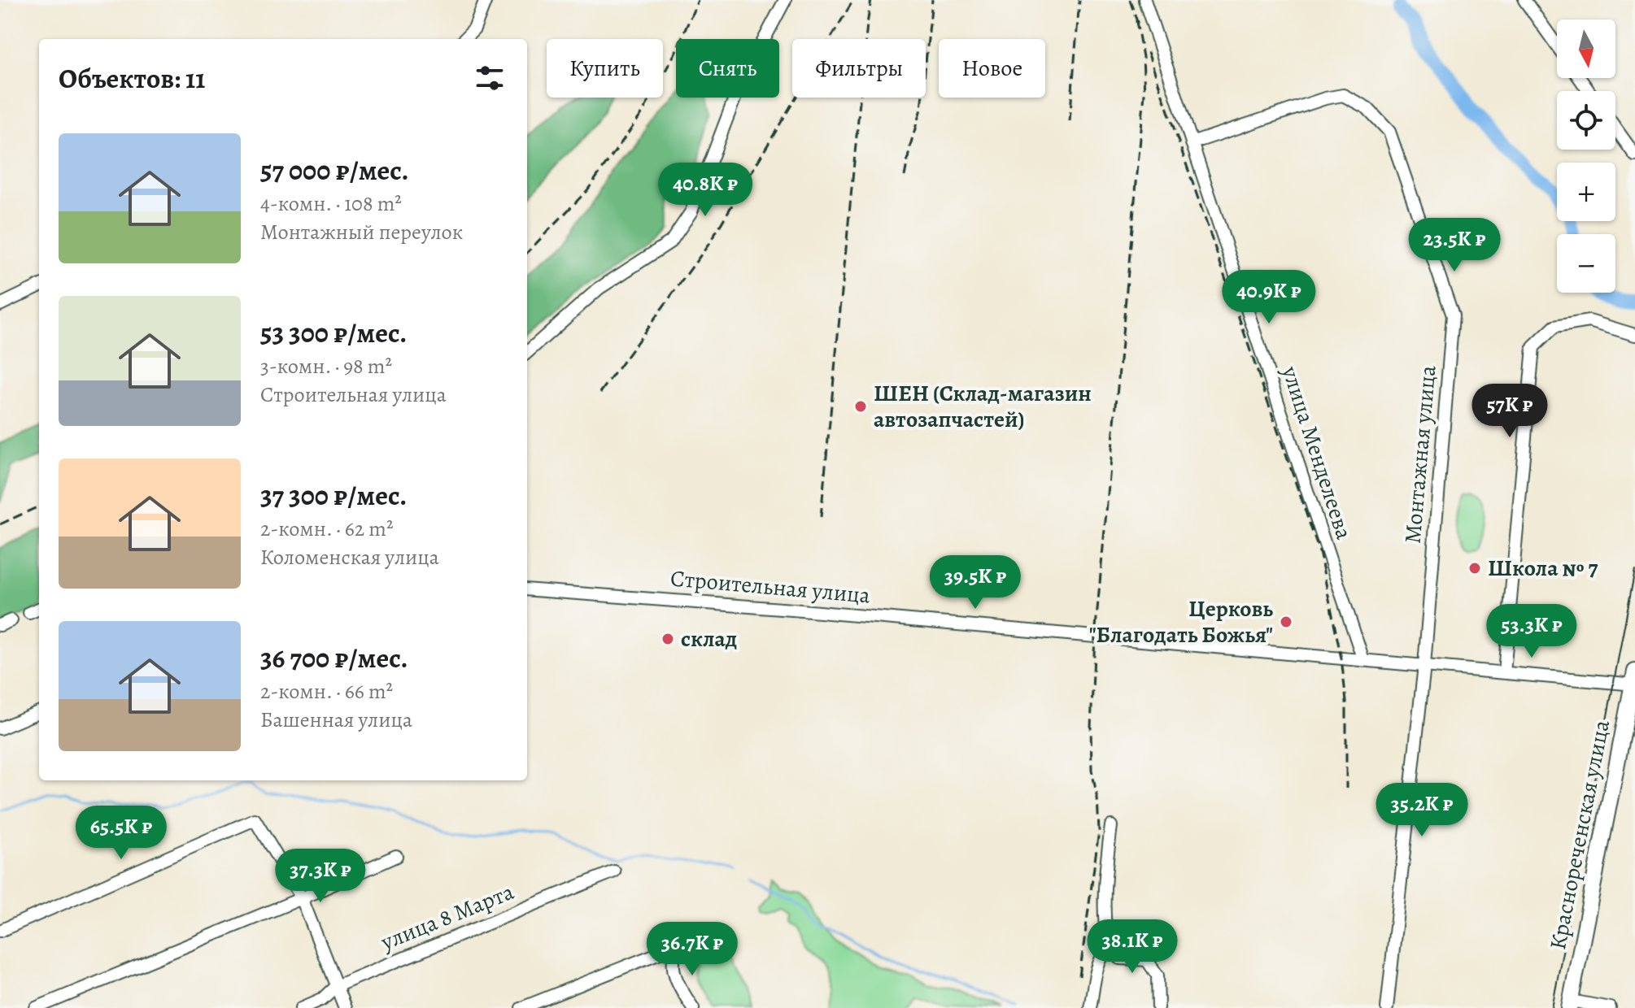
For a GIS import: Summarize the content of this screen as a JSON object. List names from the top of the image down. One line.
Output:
{"streets":{"main road":["Краснореченская улица"],"street":["улица Менделеева","Монтажная улица","Строительная улица","улица 8 Марта"]},"crossings":[["улица Менделеева","Монтажная улица"],["улица Менделеева","Строительная улица"],["Монтажная улица","Строительная улица"],["Строительная улица","Краснореченская улица"]],"places":["ШЕН (Склад-магазин автозапчастей)","Школа № 7","Церковь \"Благодать Божья\"","склад"],"north":"bottom","page":{"map_buttons":["+","−"],"chip":["Купить","Снять","Фильтры","Новое"],"heading":"Объектов: 11","list":[{"name":"57 000 ₽/мес.","note":"4-комн. · 108 m² · Монтажный переулок"},{"name":"53 300 ₽/мес.","note":"3-комн. · 98 m² · Строительная улица"},{"name":"37 300 ₽/мес.","note":"2-комн. · 62 m² · Коломенская улица"},{"name":"36 700 ₽/мес.","note":"2-комн. · 66 m² · Башенная улица"}],"price":["40.8K ₽","23.5K ₽","40.9K ₽","57K ₽","39.5K ₽","53.3K ₽","35.2K ₽","65.5K ₽","37.3K ₽","38.1K ₽","36.7K ₽"]}}
